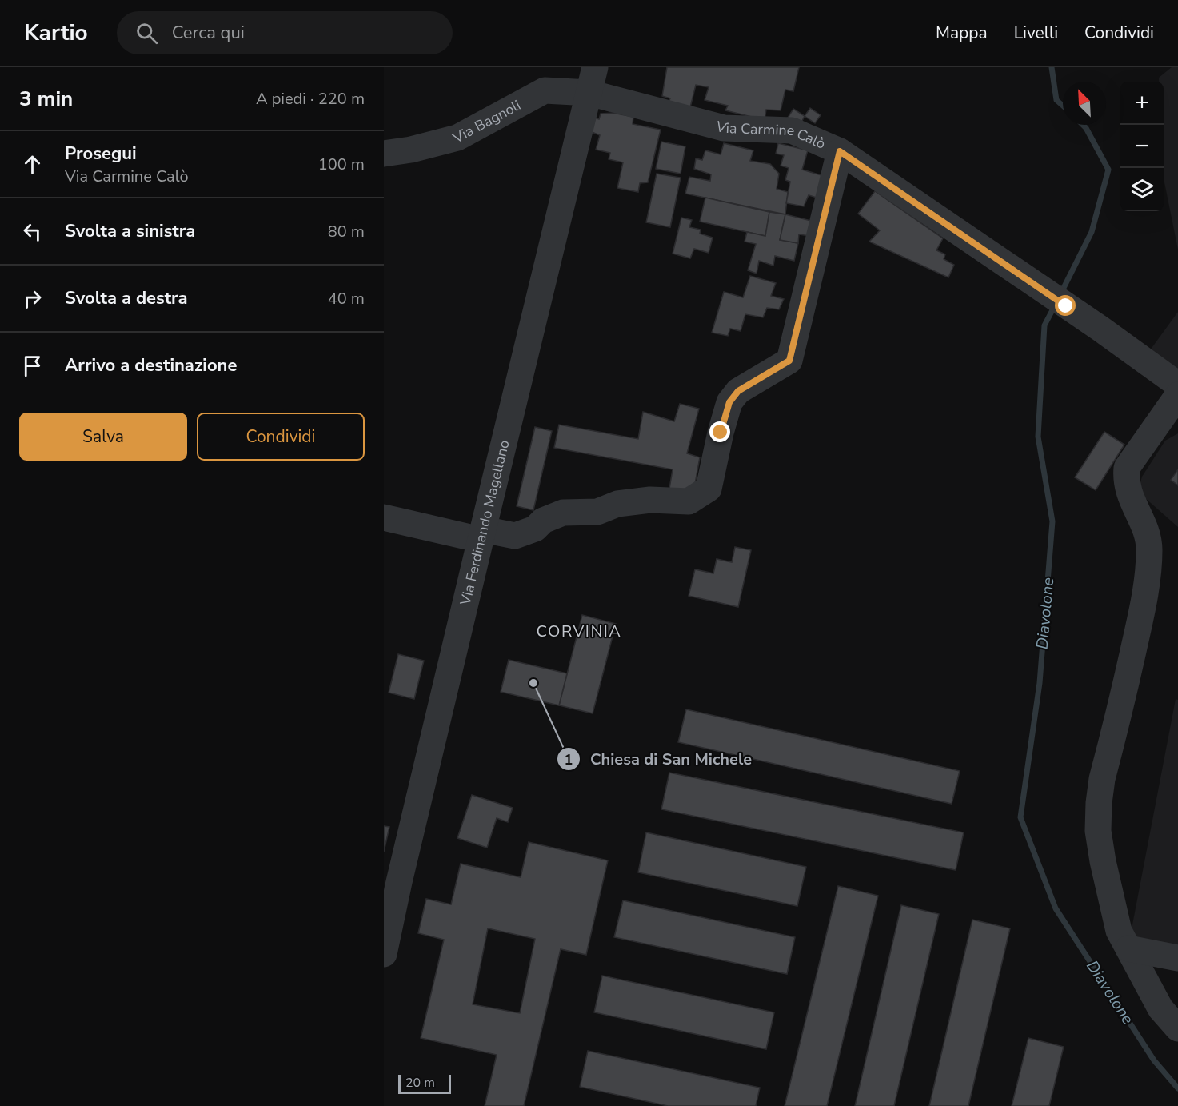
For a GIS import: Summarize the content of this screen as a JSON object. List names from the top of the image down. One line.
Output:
{"streets":{"street":["Via Bagnoli","Via Carmine Calò","Via Ferdinando Magellano"]},"crossings":[["Via Bagnoli","Via Carmine Calò"],["Via Bagnoli","Via Ferdinando Magellano"],["Via Carmine Calò","Via Ferdinando Magellano"]],"districts":["CORVINIA"],"water":["Diavolone"],"places":["Chiesa di San Michele"],"scale_bar":"20 m","north":"top left","page":{"header":"Kartio","search":"Cerca qui","nav":["Mappa","Livelli","Condividi"],"heading":["3 min","A piedi · 220 m"],"map_buttons":["+","−"],"list":[["Prosegui","Via Carmine Calò","100 m"],["Svolta a sinistra","80 m"],["Svolta a destra","40 m"],"Arrivo a destinazione"],"buttons":["Salva","Condividi"],"scale":"20 m"}}
